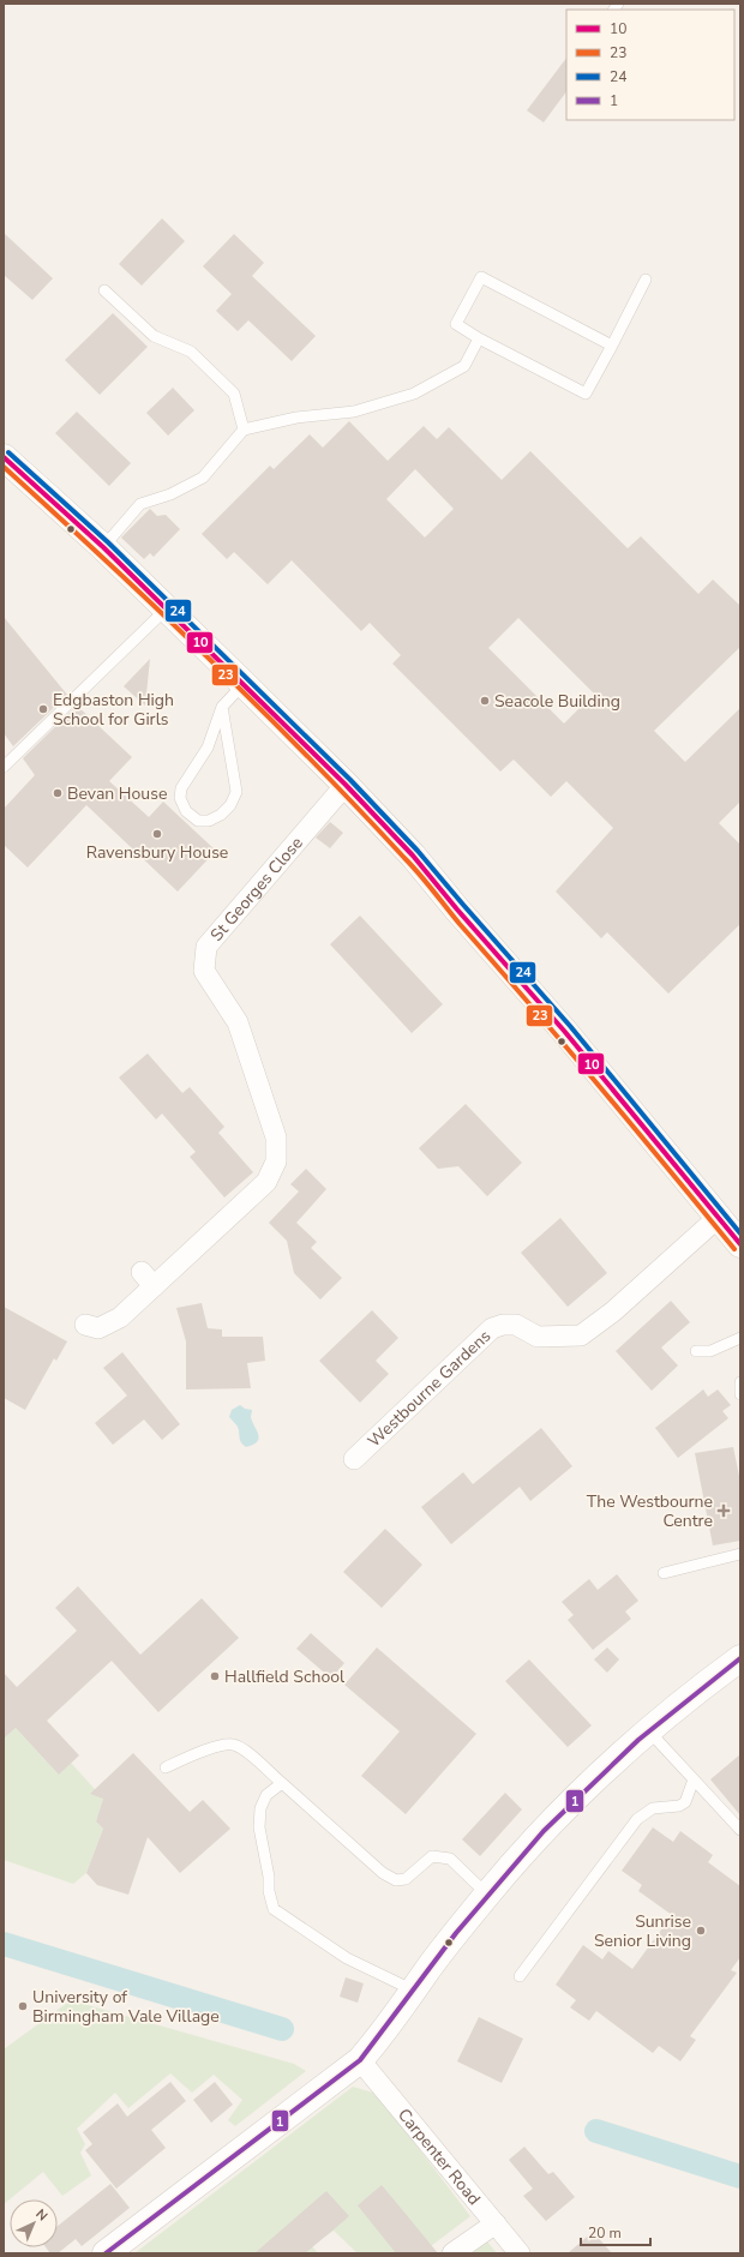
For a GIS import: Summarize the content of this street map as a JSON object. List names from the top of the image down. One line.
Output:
{"streets":{"street":["St Georges Close","Westbourne Gardens","Carpenter Road"]},"places":{"other":["Seacole Building","Edgbaston High School for Girls","Bevan House","Ravensbury House","Hallfield School","Sunrise Senior Living","University of Birmingham Vale Village"],"health":["The Westbourne Centre"]},"lines":["transit line 24","transit line 10","transit line 23","transit line 1"],"legend":["10","23","24","1"],"scale_bar":"20 m","north":"top right"}
